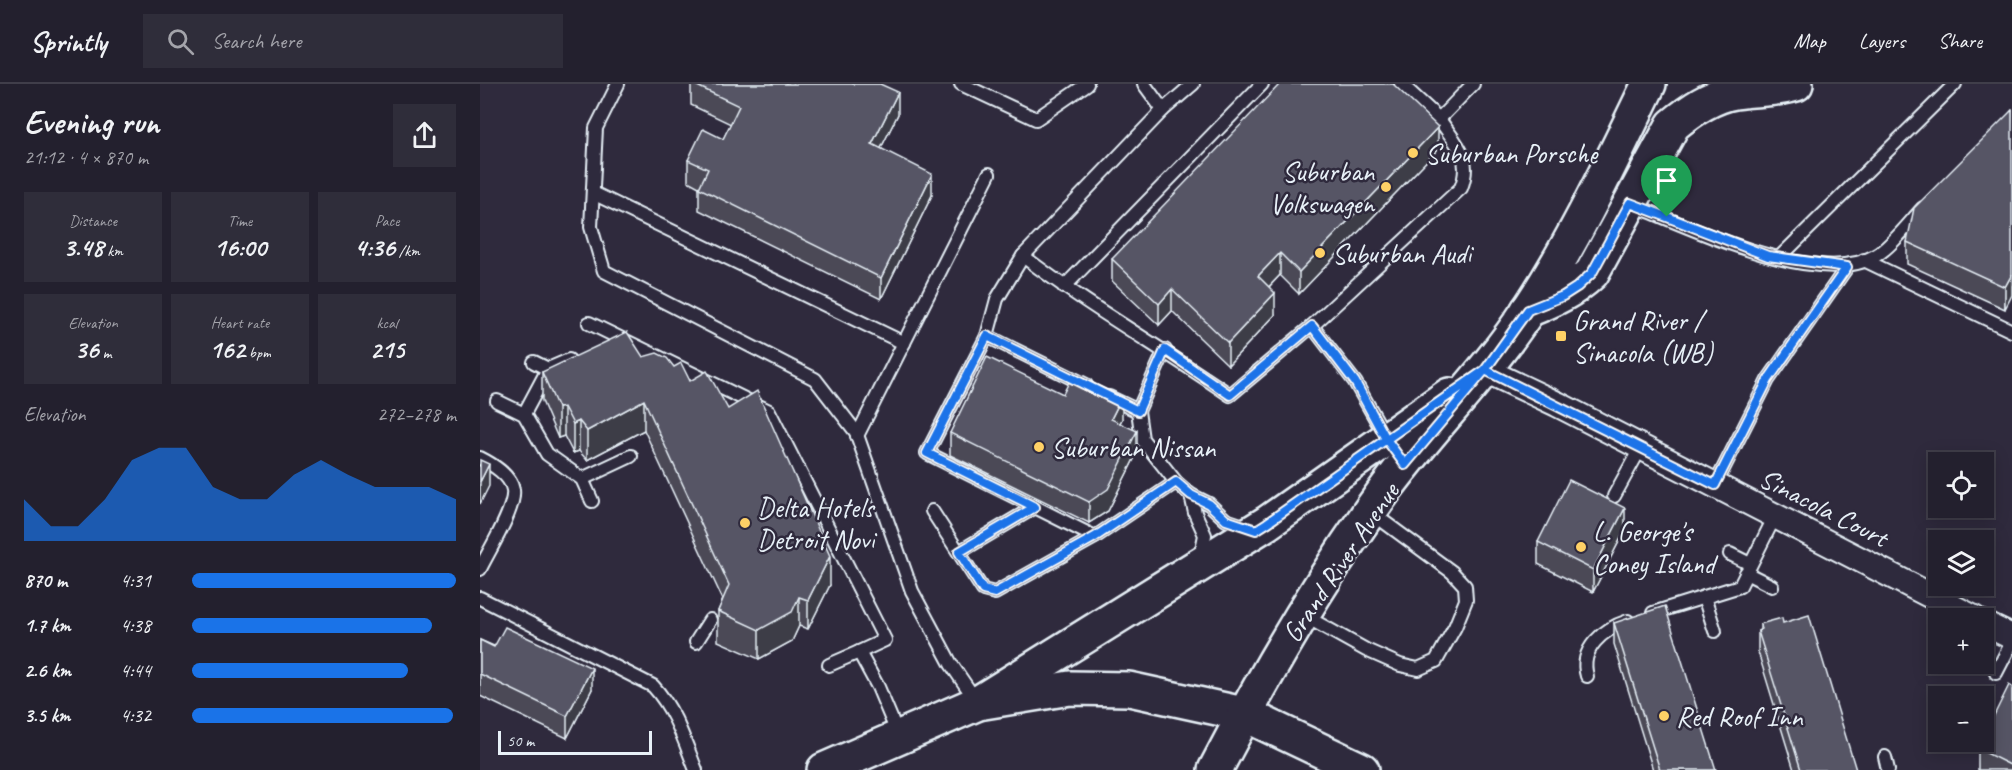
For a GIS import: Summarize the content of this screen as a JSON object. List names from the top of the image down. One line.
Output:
{"streets":{"main road":["Grand River Avenue"],"street":["Sinacola Court"]},"places":{"other":["Suburban Porsche","Suburban Volkswagen","Suburban Audi","Suburban Nissan","Delta Hotels Detroit Novi","L. George's Coney Island","Red Roof Inn"],"transit":["Grand River / Sinacola (WB)"]},"scale_bar":"50 m","page":{"header":"Sprintly","search":"Search here","nav":["Map","Layers","Share"],"heading":["Evening run","21:12 · 4 × 870 m"],"stats":[["Distance","3.48 km"],["Time","16:00"],["Pace","4:36 /km"],["Elevation","36 m"],["Heart rate","162 bpm"],["kcal","215"]],"chart":["Elevation","272–278 m"],"map_buttons":["+","−"],"list":[{"name":"870 m","note":"4:31"},{"name":"1.7 km","note":"4:38"},{"name":"2.6 km","note":"4:44"},{"name":"3.5 km","note":"4:32"}],"scale":"50 m"}}
